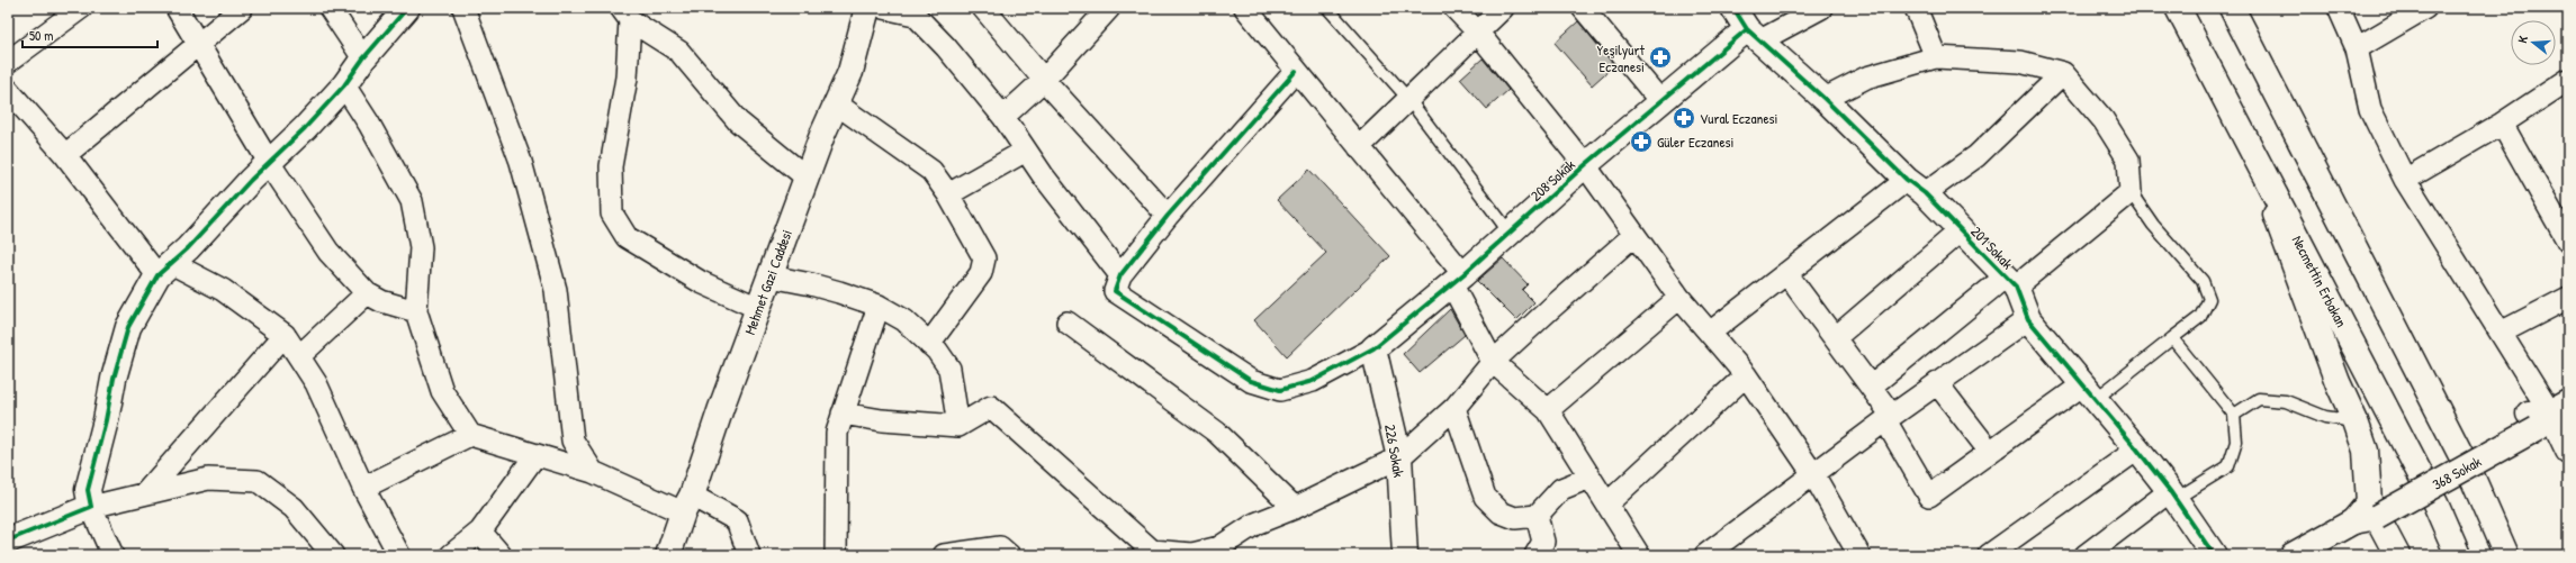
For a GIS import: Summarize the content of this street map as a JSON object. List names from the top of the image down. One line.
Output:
{"streets":{"street":["208 Sokak","201 Sokak","Necmettin Erbakan","Mehmet Gazi Caddesi","226 Sokak","368 Sokak"]},"crossings":[["208 Sokak","201 Sokak"],["208 Sokak","226 Sokak"]],"places":{"pharmacy":["Yeşilyurt Eczanesi","Vural Eczanesi","Güler Eczanesi"]},"scale_bar":"50 m","north":"left"}
